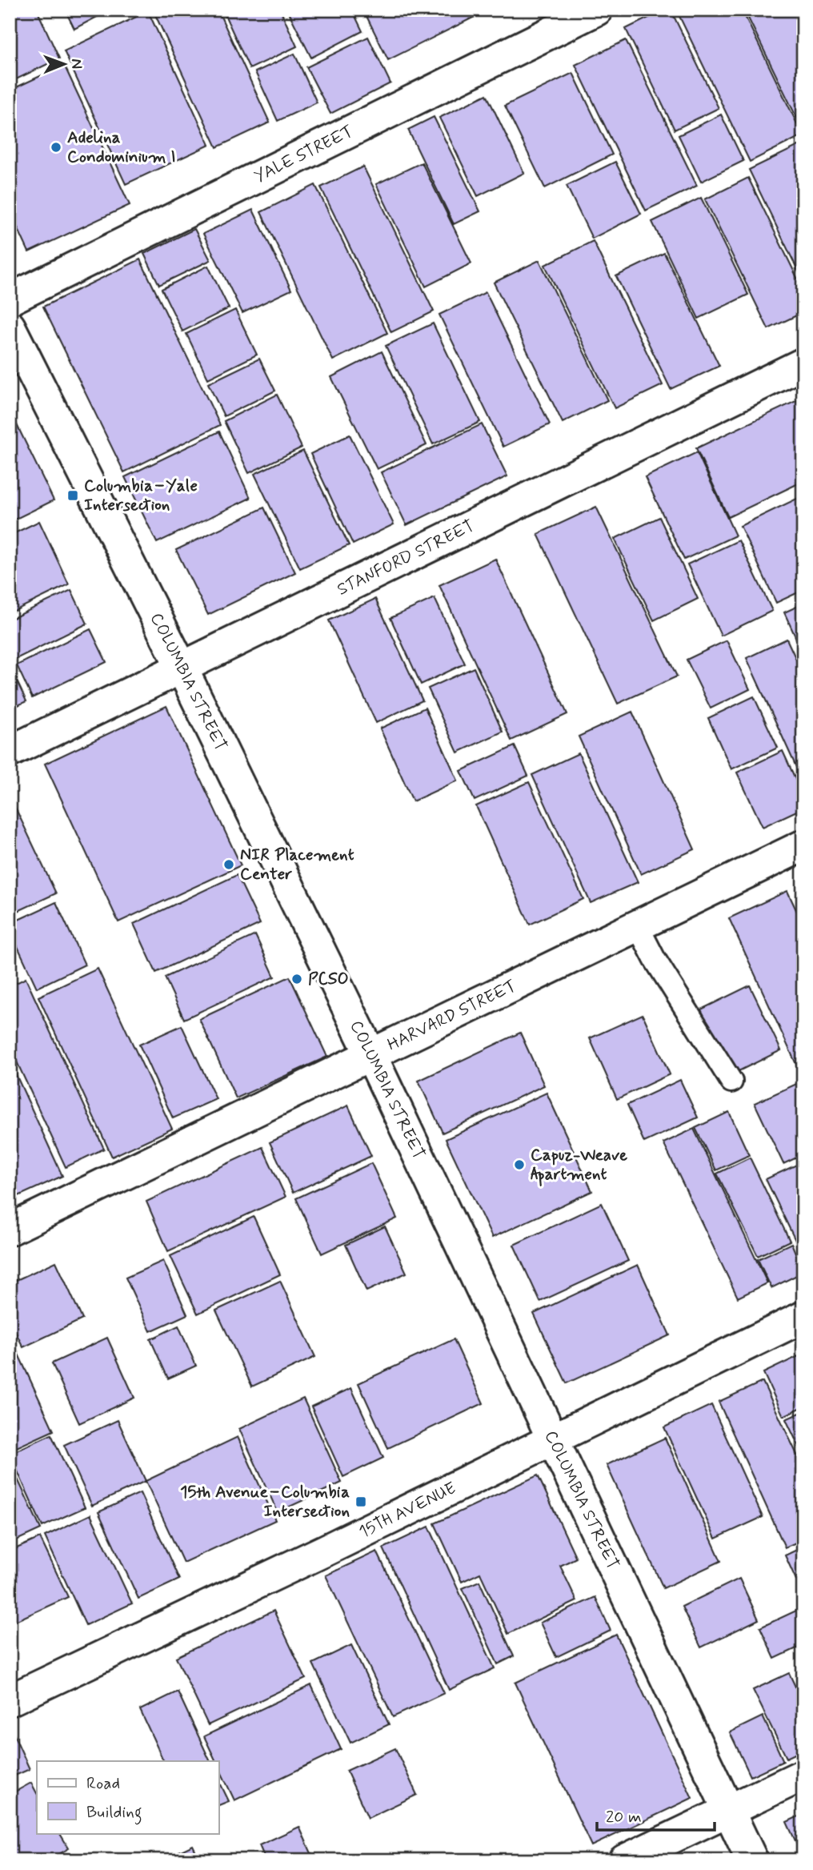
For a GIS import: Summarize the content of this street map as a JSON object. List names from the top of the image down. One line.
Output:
{"streets":{"street":["YALE STREET","STANFORD STREET","COLUMBIA STREET","HARVARD STREET","15TH AVENUE"]},"crossings":[["STANFORD STREET","COLUMBIA STREET"],["COLUMBIA STREET","HARVARD STREET"],["COLUMBIA STREET","15TH AVENUE"]],"places":{"other":["Adelina Condominium I","NIR Placement Center","PCSO","Capuz-Weave Apartment"],"transit":["Columbia–Yale Intersection","15th Avenue–Columbia Intersection"]},"legend":["Road","Building"],"scale_bar":"20 m","north":"right"}
